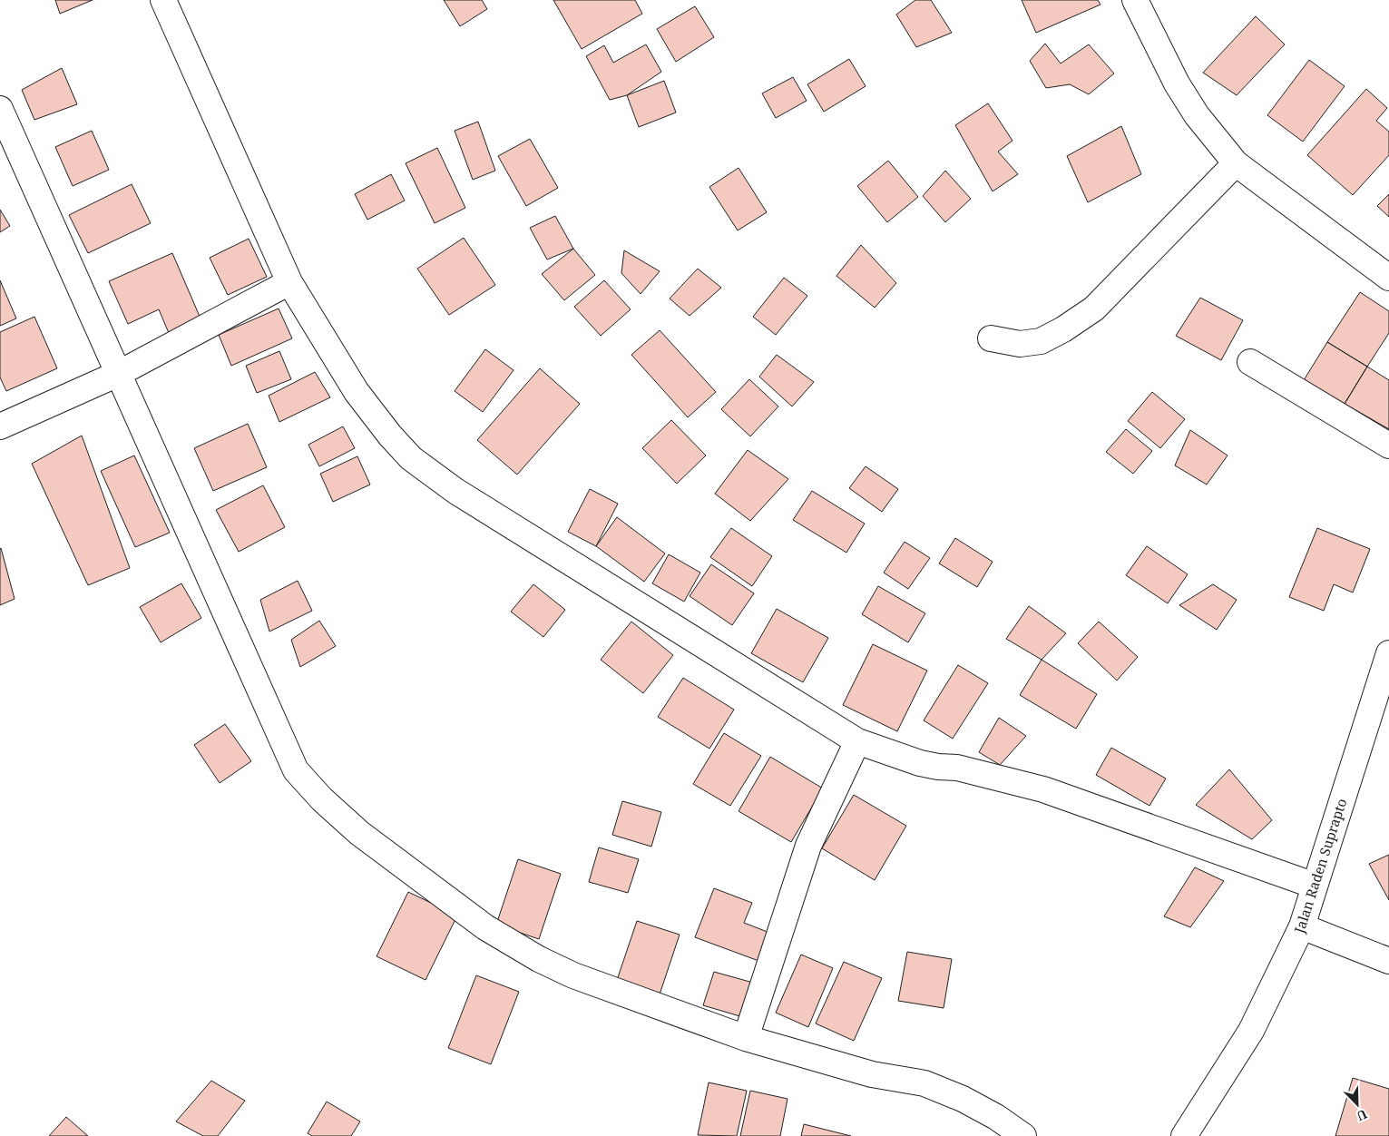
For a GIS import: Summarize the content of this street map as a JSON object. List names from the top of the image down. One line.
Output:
{"streets":{"main road":["Jalan Raden Suprapto"]},"north":"bottom right"}
